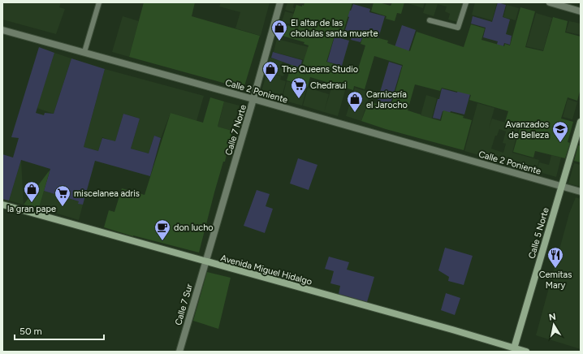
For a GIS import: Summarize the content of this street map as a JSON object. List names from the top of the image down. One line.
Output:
{"streets":{"street":["Calle 2 Poniente","Calle 7 Norte","Calle 5 Norte","Avenida Miguel Hidalgo","Calle 7 Sur"]},"crossings":[["Calle 2 Poniente","Calle 7 Norte"],["Calle 2 Poniente","Calle 5 Norte"],["Calle 7 Norte","Avenida Miguel Hidalgo"],["Calle 7 Norte","Calle 7 Sur"],["Calle 5 Norte","Avenida Miguel Hidalgo"],["Avenida Miguel Hidalgo","Calle 7 Sur"]],"places":{"shop":["El altar de las cholulas santa muerte","The Queens Studio","Carnicería el Jarocho","la gran pape"],"supermarket":["Chedraui","miscelanea adris"],"school or university":["Avanzados de Belleza"],"cafe":["don lucho"],"restaurant":["Cemitas Mary"]},"scale_bar":"50 m","north":"top"}
